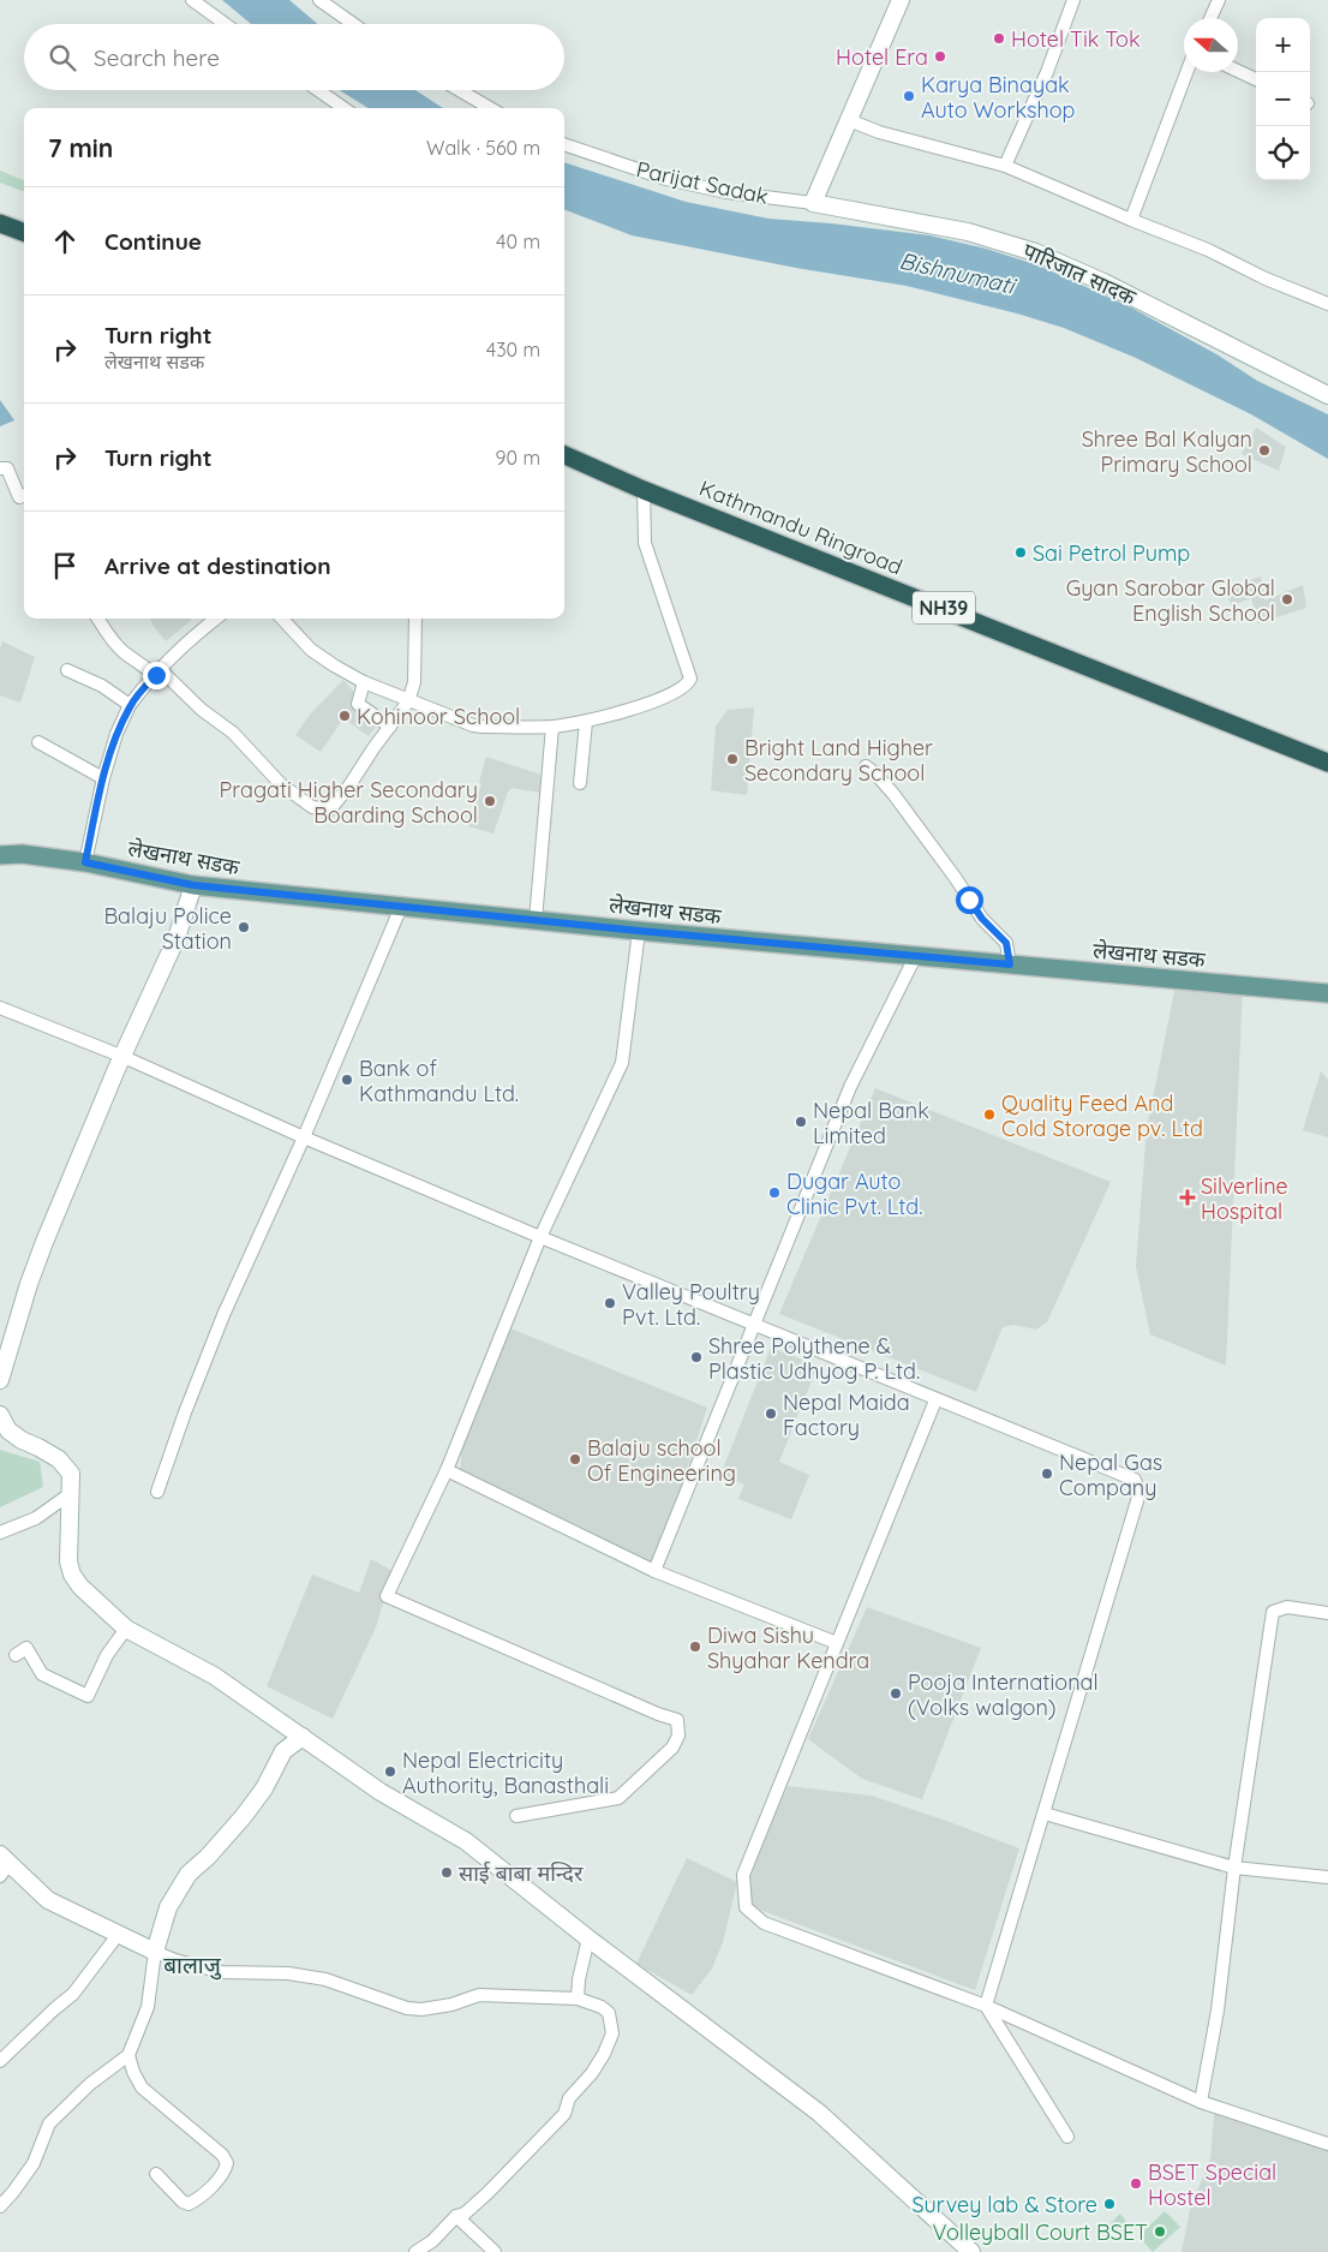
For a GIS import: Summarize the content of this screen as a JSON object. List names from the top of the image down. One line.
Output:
{"streets":{"highway":["Kathmandu Ringroad","NH39"],"main road":["लेखनाथ सडक"],"street":["Parijat Sadak","पारिजात सादक"]},"crossings":[["Parijat Sadak","पारिजात सादक"]],"districts":["बालाजु"],"water":["Bishnumati"],"places":{"other":["Hotel Tik Tok","Hotel Era","Karya Binayak Auto Workshop","Shree Bal Kalyan Primary School","Sai Petrol Pump","Gyan Sarobar Global English School","Kohinoor School","Bright Land Higher Secondary School","Pragati Higher Secondary Boarding School","Balaju Police Station","Bank of Kathmandu Ltd.","Quality Feed And Cold Storage pv. Ltd","Nepal Bank Limited","Dugar Auto Clinic Pvt. Ltd.","Valley Poultry Pvt. Ltd.","Shree Polythene & Plastic Udhyog P. Ltd.","Nepal Maida Factory","Balaju school Of Engineering","Nepal Gas Company","Diwa Sishu Shyahar Kendra","Pooja International (Volks walgon)","Nepal Electricity Authority, Banasthali","साई बाबा मन्दिर","BSET Special Hostel","Survey lab & Store","Volleyball Court BSET"],"health":["Silverline Hospital"]},"north":"left","page":{"map_buttons":["+","−"],"search":"Search here","heading":["7 min","Walk · 560 m"],"list":[["Continue","40 m"],["Turn right","लेखनाथ सडक","430 m"],["Turn right","90 m"],"Arrive at destination"]}}
